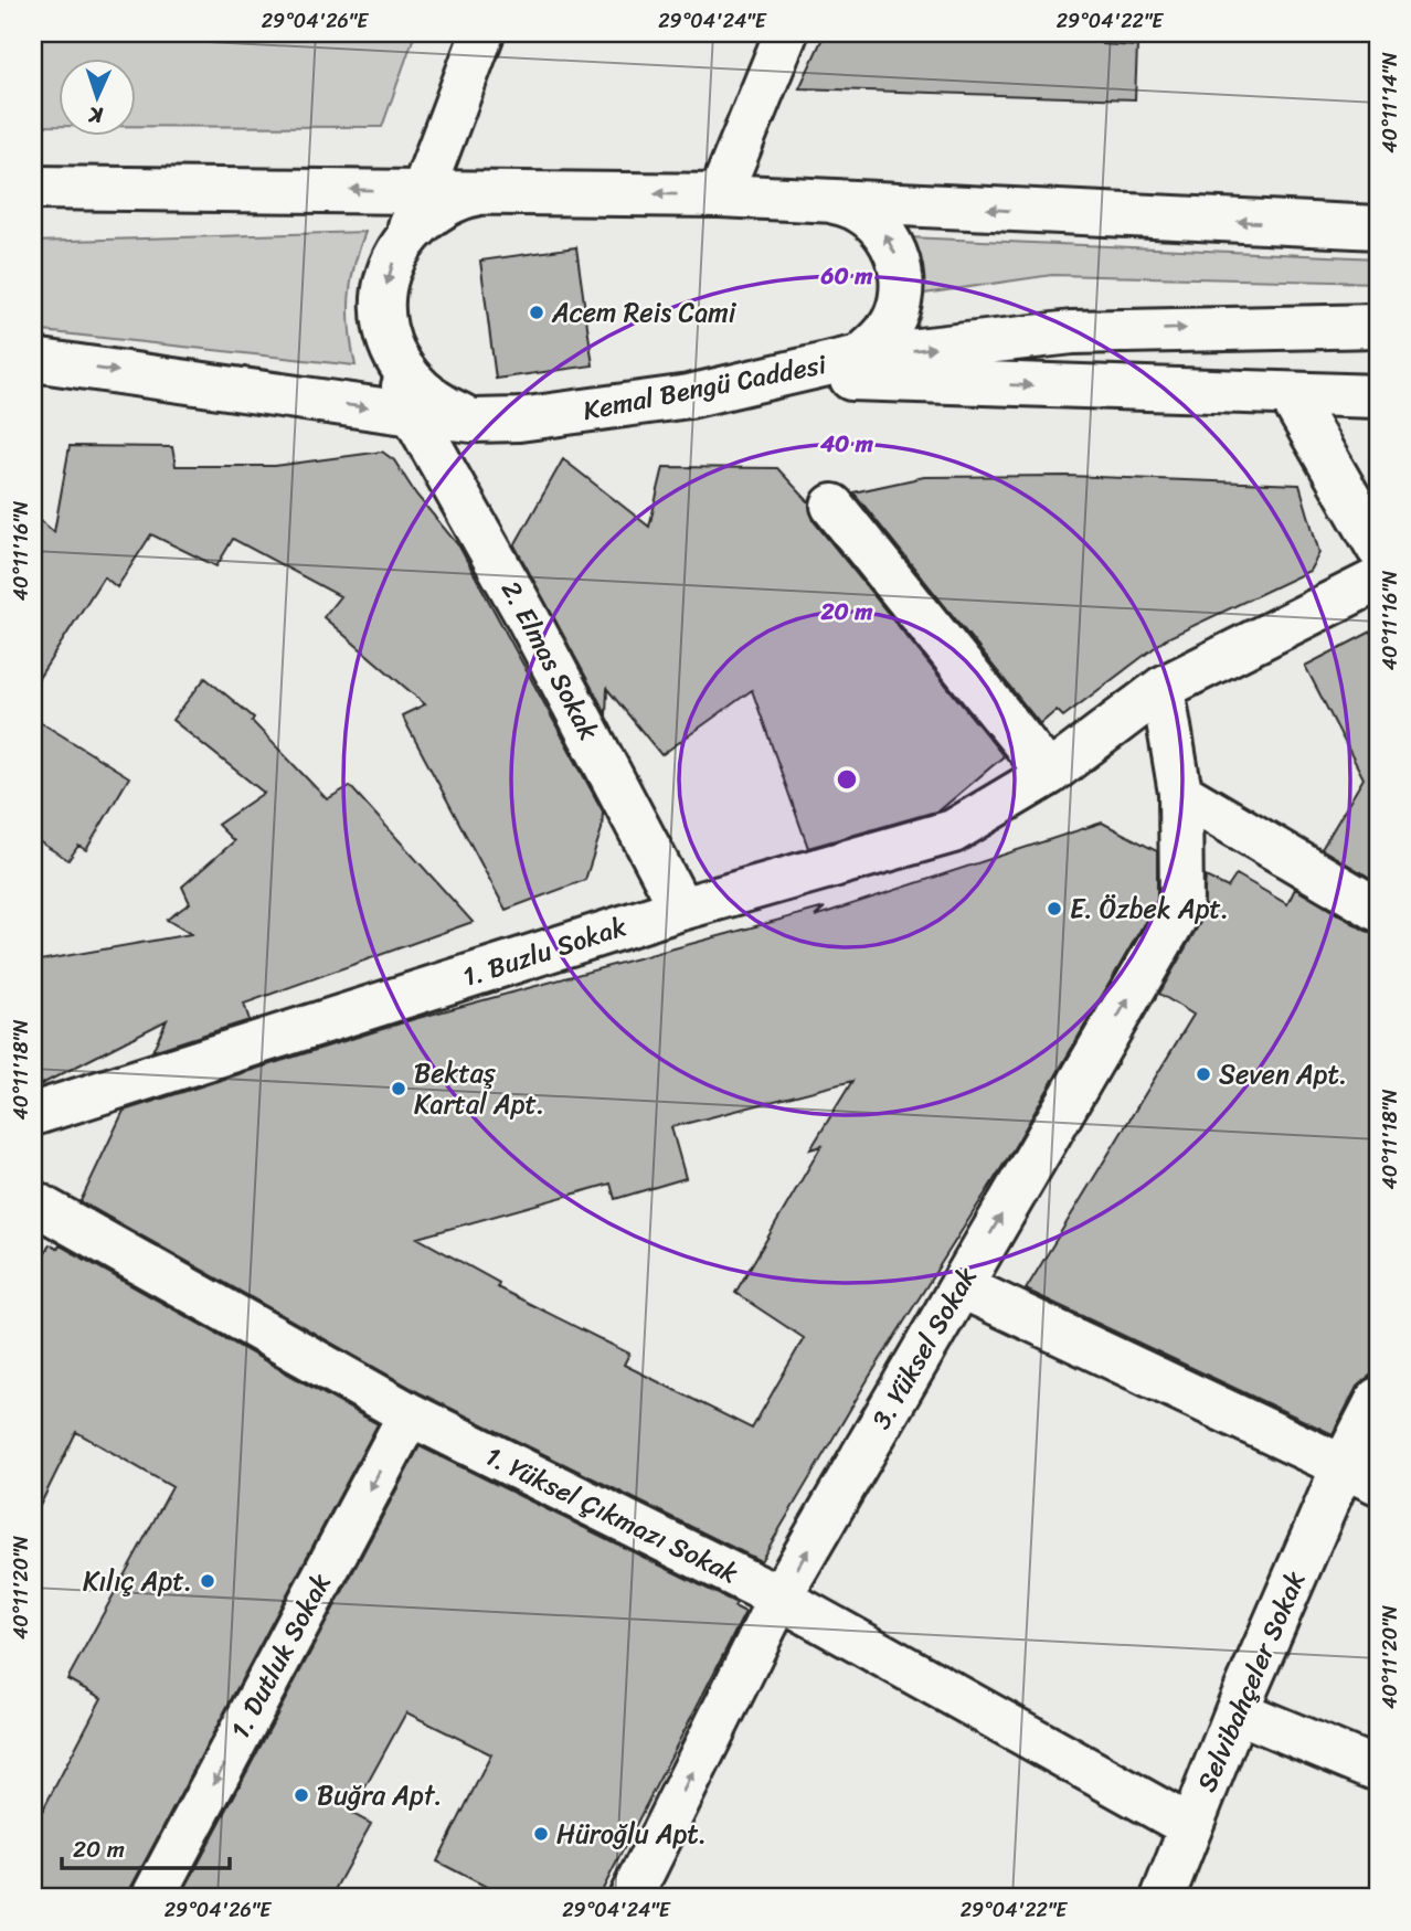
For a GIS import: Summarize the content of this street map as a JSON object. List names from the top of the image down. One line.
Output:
{"streets":{"street":["Kemal Bengü Caddesi","2. Elmas Sokak","1. Buzlu Sokak","3. Yüksel Sokak","1. Yüksel Çıkmazı Sokak","1. Dutluk Sokak","Selvibahçeler Sokak"]},"crossings":[["Kemal Bengü Caddesi","2. Elmas Sokak"],["2. Elmas Sokak","1. Buzlu Sokak"],["1. Buzlu Sokak","3. Yüksel Sokak"],["3. Yüksel Sokak","1. Yüksel Çıkmazı Sokak"],["1. Yüksel Çıkmazı Sokak","1. Dutluk Sokak"],["1. Yüksel Çıkmazı Sokak","Selvibahçeler Sokak"]],"one_way":["3. Yüksel Sokak","1. Dutluk Sokak"],"places":["Acem Reis Cami","E. Özbek Apt.","Seven Apt.","Bektaş Kartal Apt.","Kılıç Apt.","Buğra Apt.","Hüroğlu Apt."],"scale_bar":"20 m","north":"bottom","coordinates":["29°04'26\"E","29°04'24\"E","29°04'22\"E","40°11'14\"N","40°11'16\"N","40°11'18\"N","40°11'20\"N"],"rings":["60 m","40 m","20 m"]}
